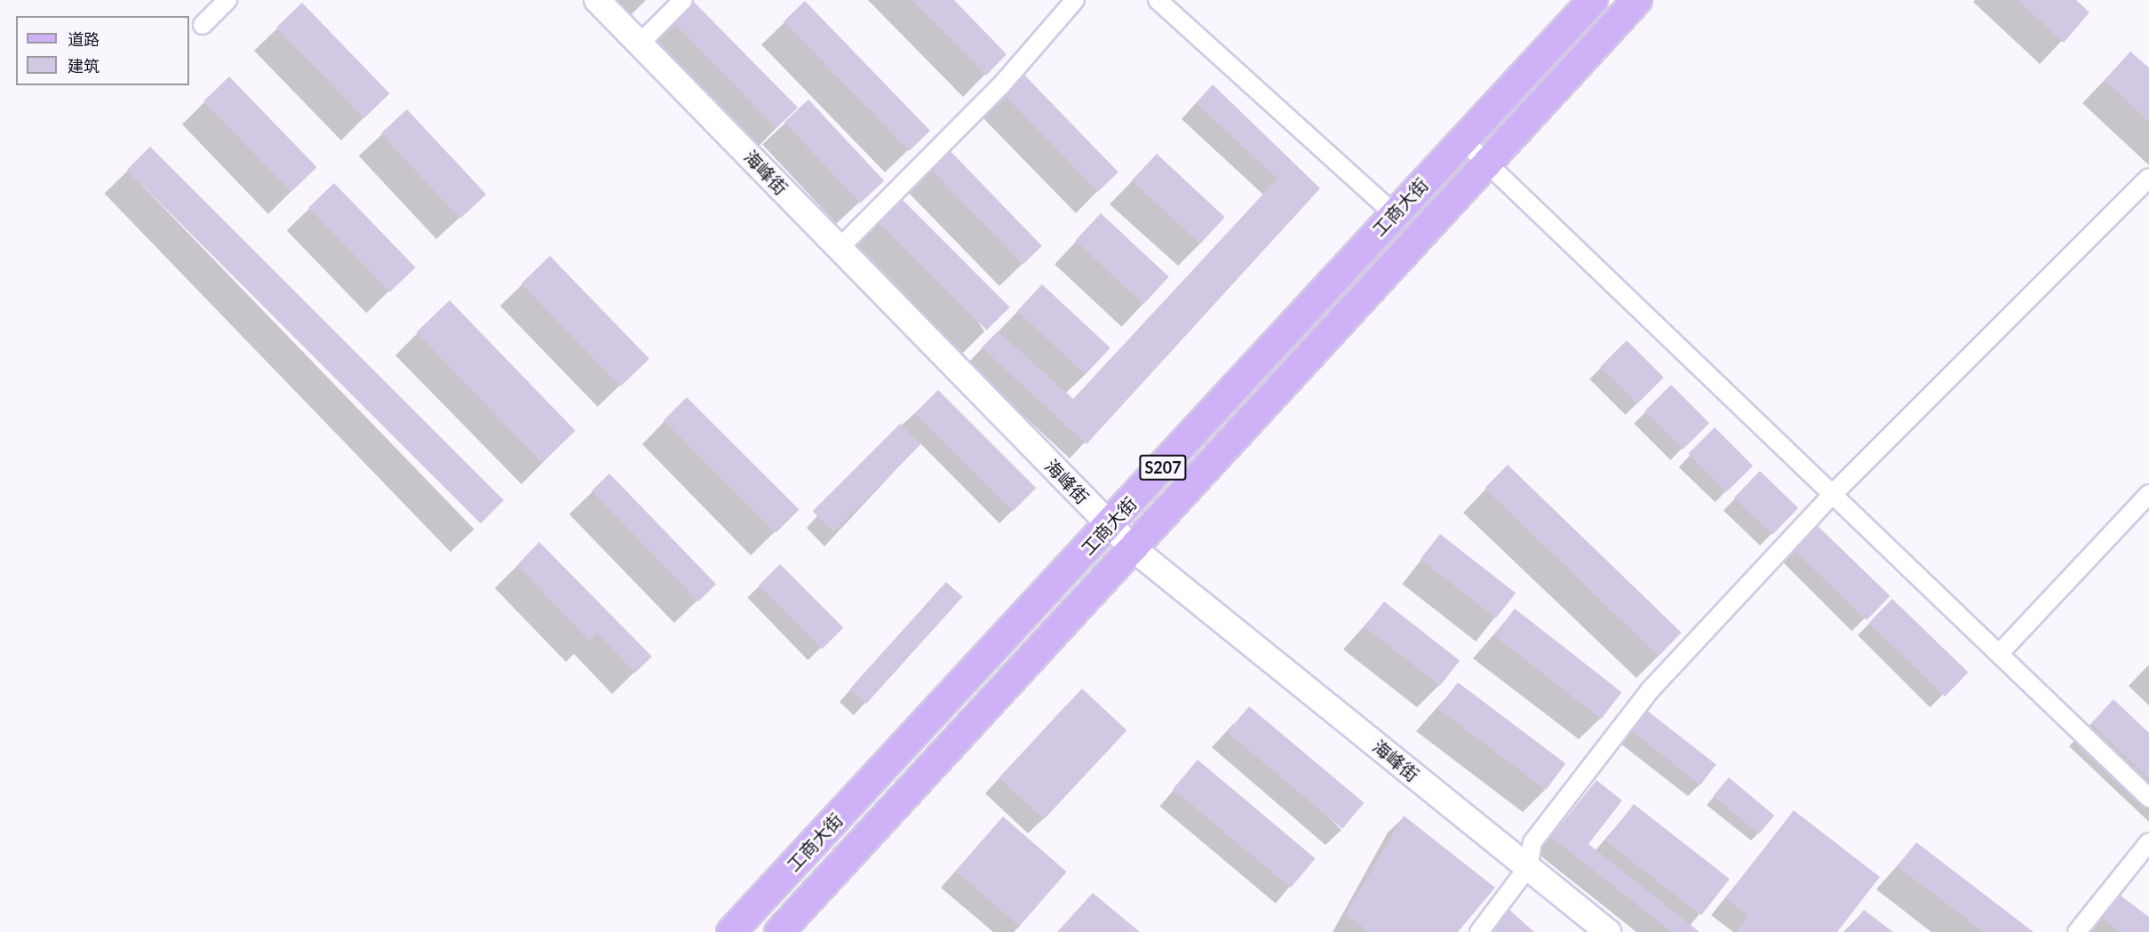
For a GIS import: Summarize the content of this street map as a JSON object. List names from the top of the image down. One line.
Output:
{"streets":{"main road":["工商大街","S207"],"street":["海峰街"]},"crossings":[["海峰街","工商大街"]],"legend":["道路","建筑"]}
